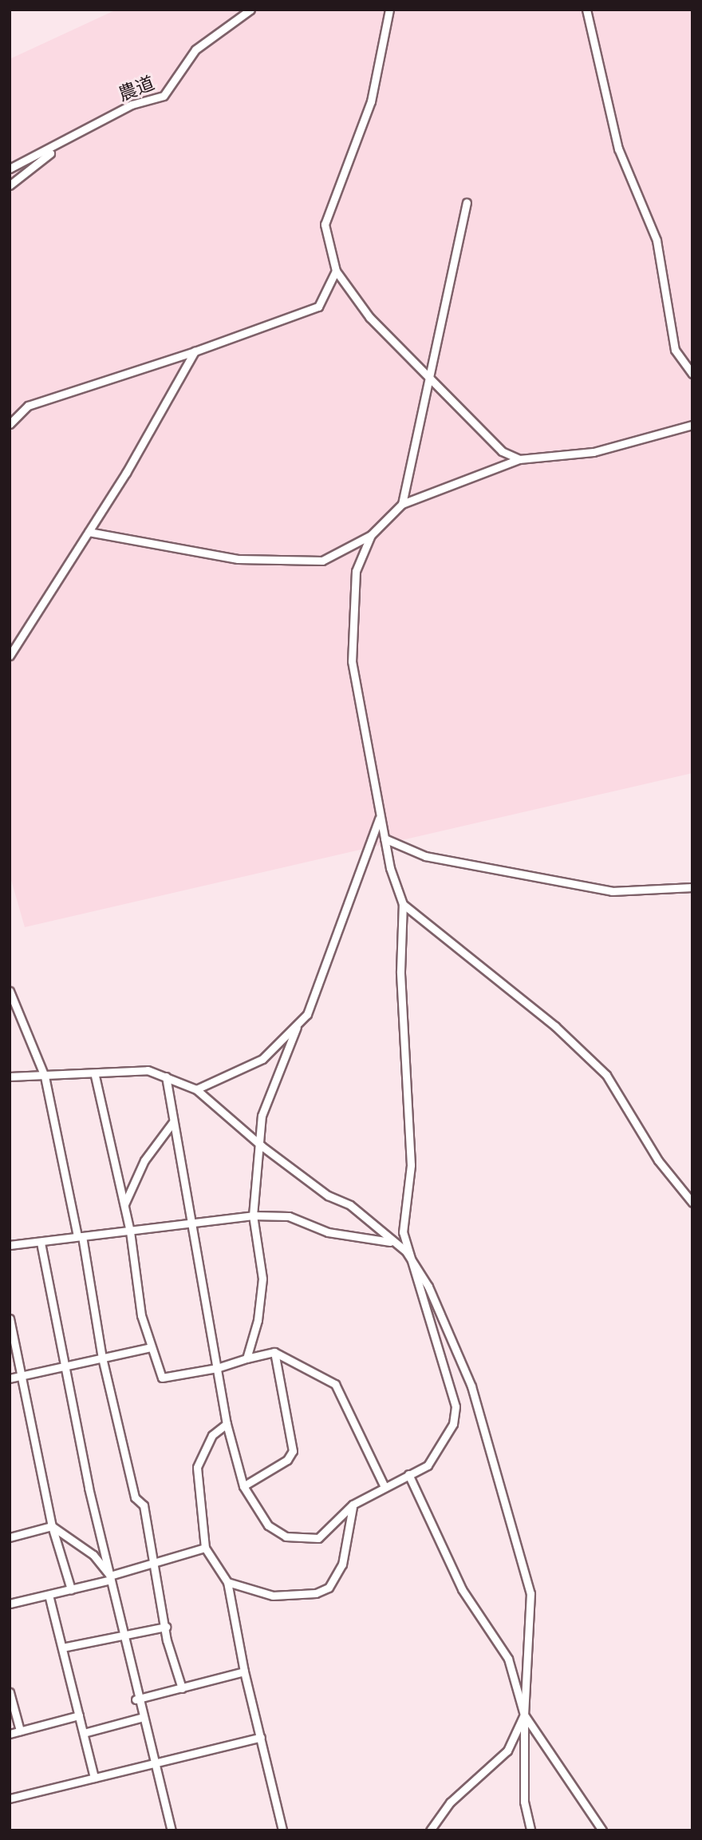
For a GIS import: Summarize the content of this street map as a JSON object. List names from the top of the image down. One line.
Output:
{"streets":{"street":["農道"]}}
